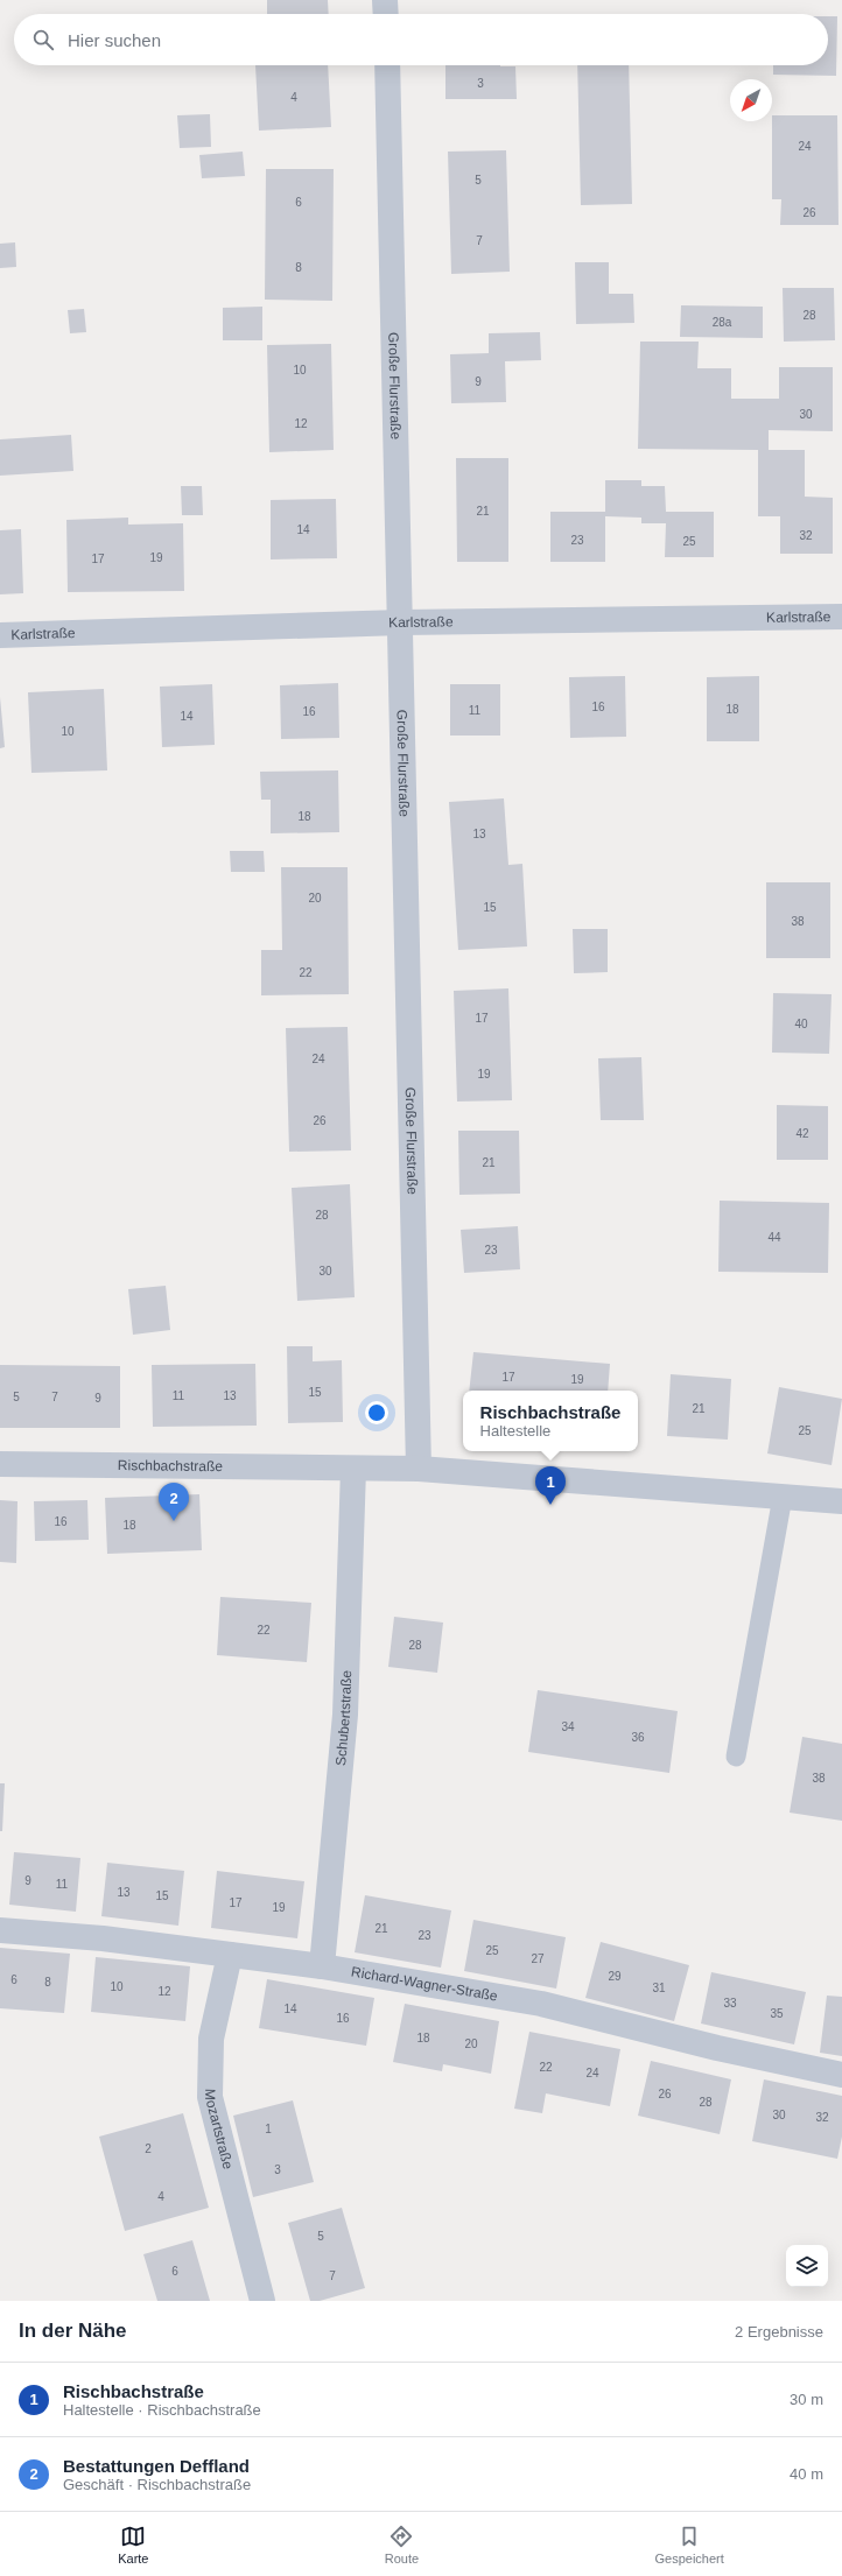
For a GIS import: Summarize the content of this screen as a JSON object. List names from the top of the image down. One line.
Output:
{"streets":{"street":["Große Flurstraße","Karlstraße","Rischbachstraße","Schubertstraße","Richard-Wagner-Straße","Mozartstraße"]},"crossings":[["Große Flurstraße","Karlstraße"],["Große Flurstraße","Rischbachstraße"],["Rischbachstraße","Schubertstraße"],["Schubertstraße","Richard-Wagner-Straße"],["Richard-Wagner-Straße","Mozartstraße"]],"house_numbers":["3","4","24","5","6","26","7","8","28","28a","10","9","30","12","21","14","32","23","25","19","17","16","18","11","16","14","10","18","13","20","15","38","22","17","40","24","19","26","42","21","28","44","23","30","17","19","15","11","13","5","7","9","21","25","16","18","22","28","34","36","38","9","11","13","15","17","19","21","23","25","27","29","6","8","10","31","12","33","14","35","16","18","20","22","24","26","28","30","32","1","2","3","4","5","6","7"],"north":"bottom left","page":{"search":"Hier suchen","popup":["Rischbachstraße","Haltestelle"],"pins":["1","2"],"heading":["In der Nähe","2 Ergebnisse"],"list":[{"mark":"1","name":"Rischbachstraße","note":"Haltestelle · Rischbachstraße","value":"30 m"},{"mark":"2","name":"Bestattungen Deffland","note":"Geschäft · Rischbachstraße","value":"40 m"}],"nav":["Karte","Route","Gespeichert"]}}
